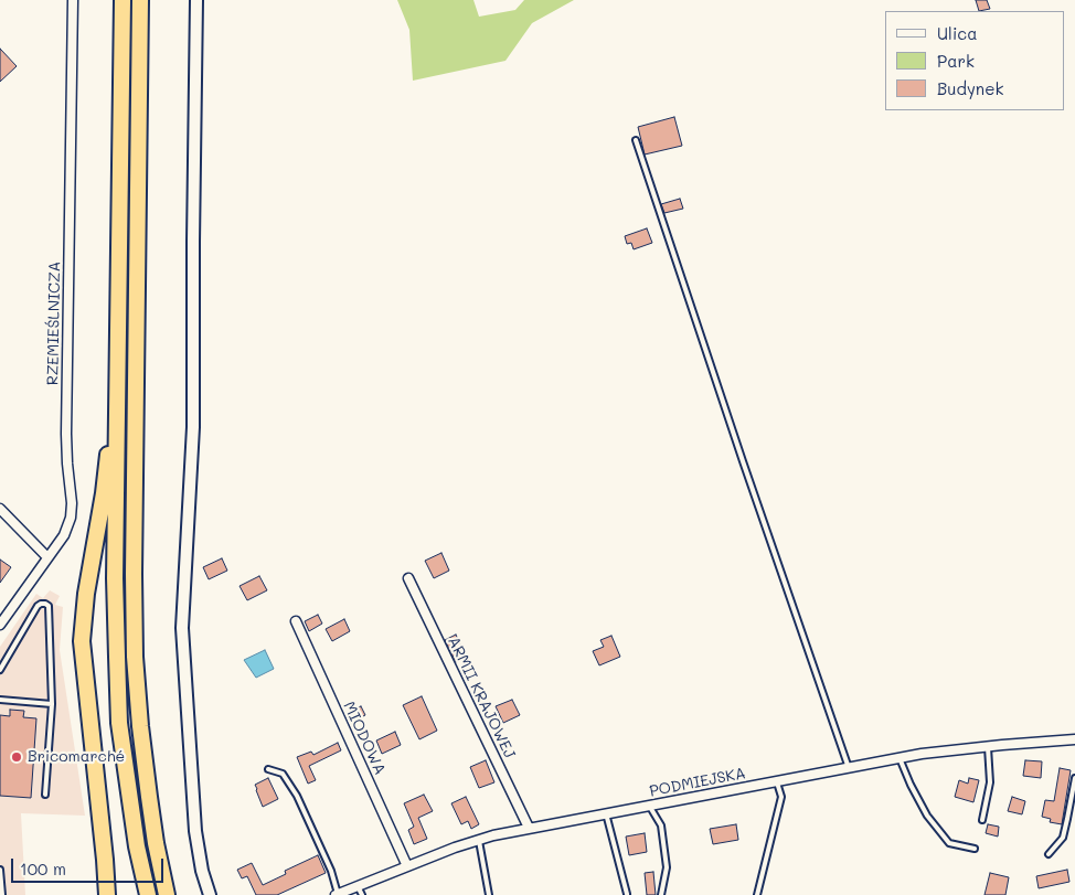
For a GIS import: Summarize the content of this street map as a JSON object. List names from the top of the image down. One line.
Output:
{"streets":{"street":["RZEMIEŚLNICZA","ARMII KRAJOWEJ","MIODOWA","PODMIEJSKA"]},"crossings":[["ARMII KRAJOWEJ","PODMIEJSKA"],["MIODOWA","PODMIEJSKA"]],"places":["Bricomarché"],"legend":["Ulica","Park","Budynek"],"scale_bar":"100 m"}
